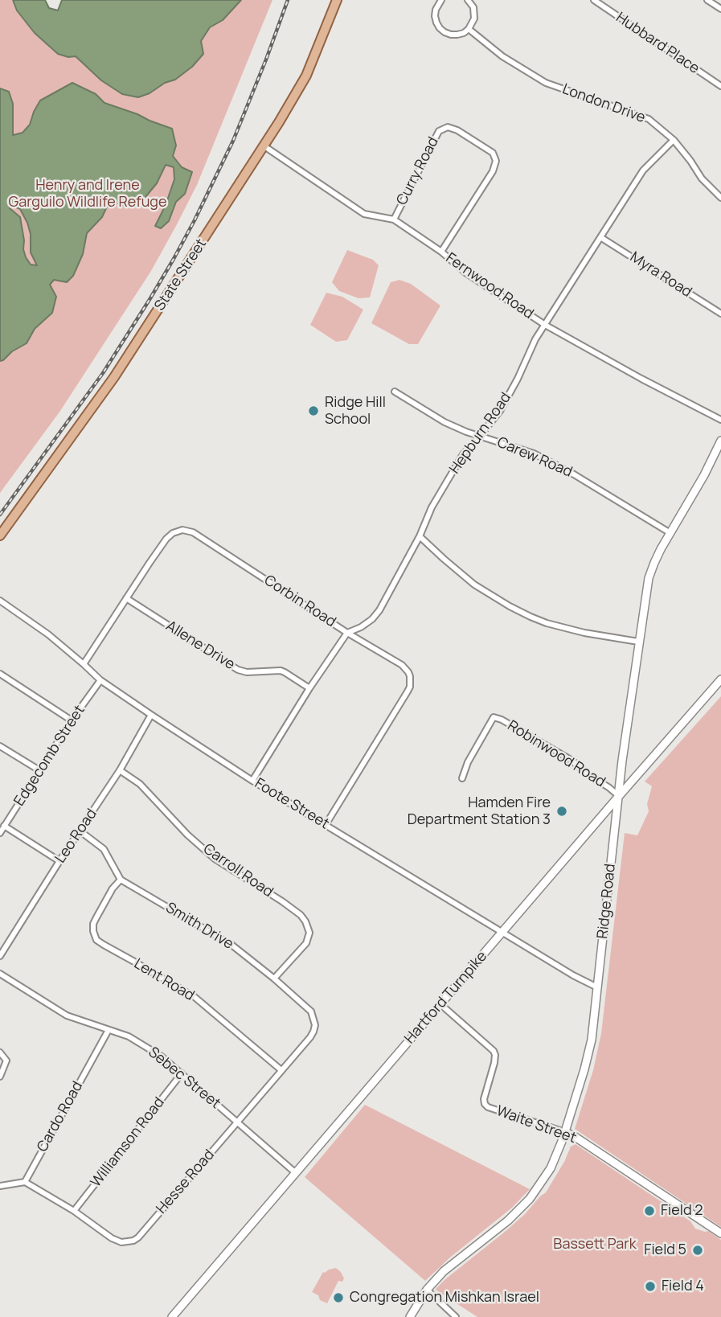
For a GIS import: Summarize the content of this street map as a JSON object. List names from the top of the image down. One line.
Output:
{"streets":{"main road":["State Street","Ridge Road","Hartford Turnpike","Waite Street"],"street":["Hubbard Place","London Drive","Curry Road","Myra Road","Fernwood Road","Hepburn Road","Carew Road","Corbin Road","Allene Drive","Robinwood Road","Edgecomb Street","Foote Street","Leo Road","Carroll Road","Smith Drive","Lent Road","Sebec Street","Cardo Road","Williamson Road","Hesse Road"]},"crossings":[["London Drive","Hepburn Road"],["Curry Road","Fernwood Road"],["State Street","Fernwood Road"],["Myra Road","Hepburn Road"],["Fernwood Road","Hepburn Road"],["Hepburn Road","Carew Road"],["Hepburn Road","Corbin Road"],["Hepburn Road","Allene Drive"],["Hepburn Road","Foote Street"],["Carew Road","Ridge Road"],["Corbin Road","Allene Drive"],["Corbin Road","Foote Street"],["Robinwood Road","Ridge Road"],["Robinwood Road","Hartford Turnpike"],["Edgecomb Street","Foote Street"],["Foote Street","Leo Road"],["Foote Street","Ridge Road"],["Foote Street","Hartford Turnpike"],["Leo Road","Carroll Road"],["Carroll Road","Smith Drive"],["Ridge Road","Hartford Turnpike"],["Ridge Road","Waite Street"],["Smith Drive","Lent Road"],["Smith Drive","Hesse Road"],["Lent Road","Hesse Road"],["Hartford Turnpike","Sebec Street"],["Hartford Turnpike","Waite Street"],["Sebec Street","Cardo Road"],["Sebec Street","Williamson Road"],["Sebec Street","Hesse Road"],["Cardo Road","Hesse Road"],["Williamson Road","Hesse Road"]],"parks":["Henry and Irene Garguilo Wildlife Refuge","Bassett Park"],"places":["Ridge Hill School","Hamden Fire Department Station 3","Field 2","Field 5","Field 4","Congregation Mishkan Israel"]}
